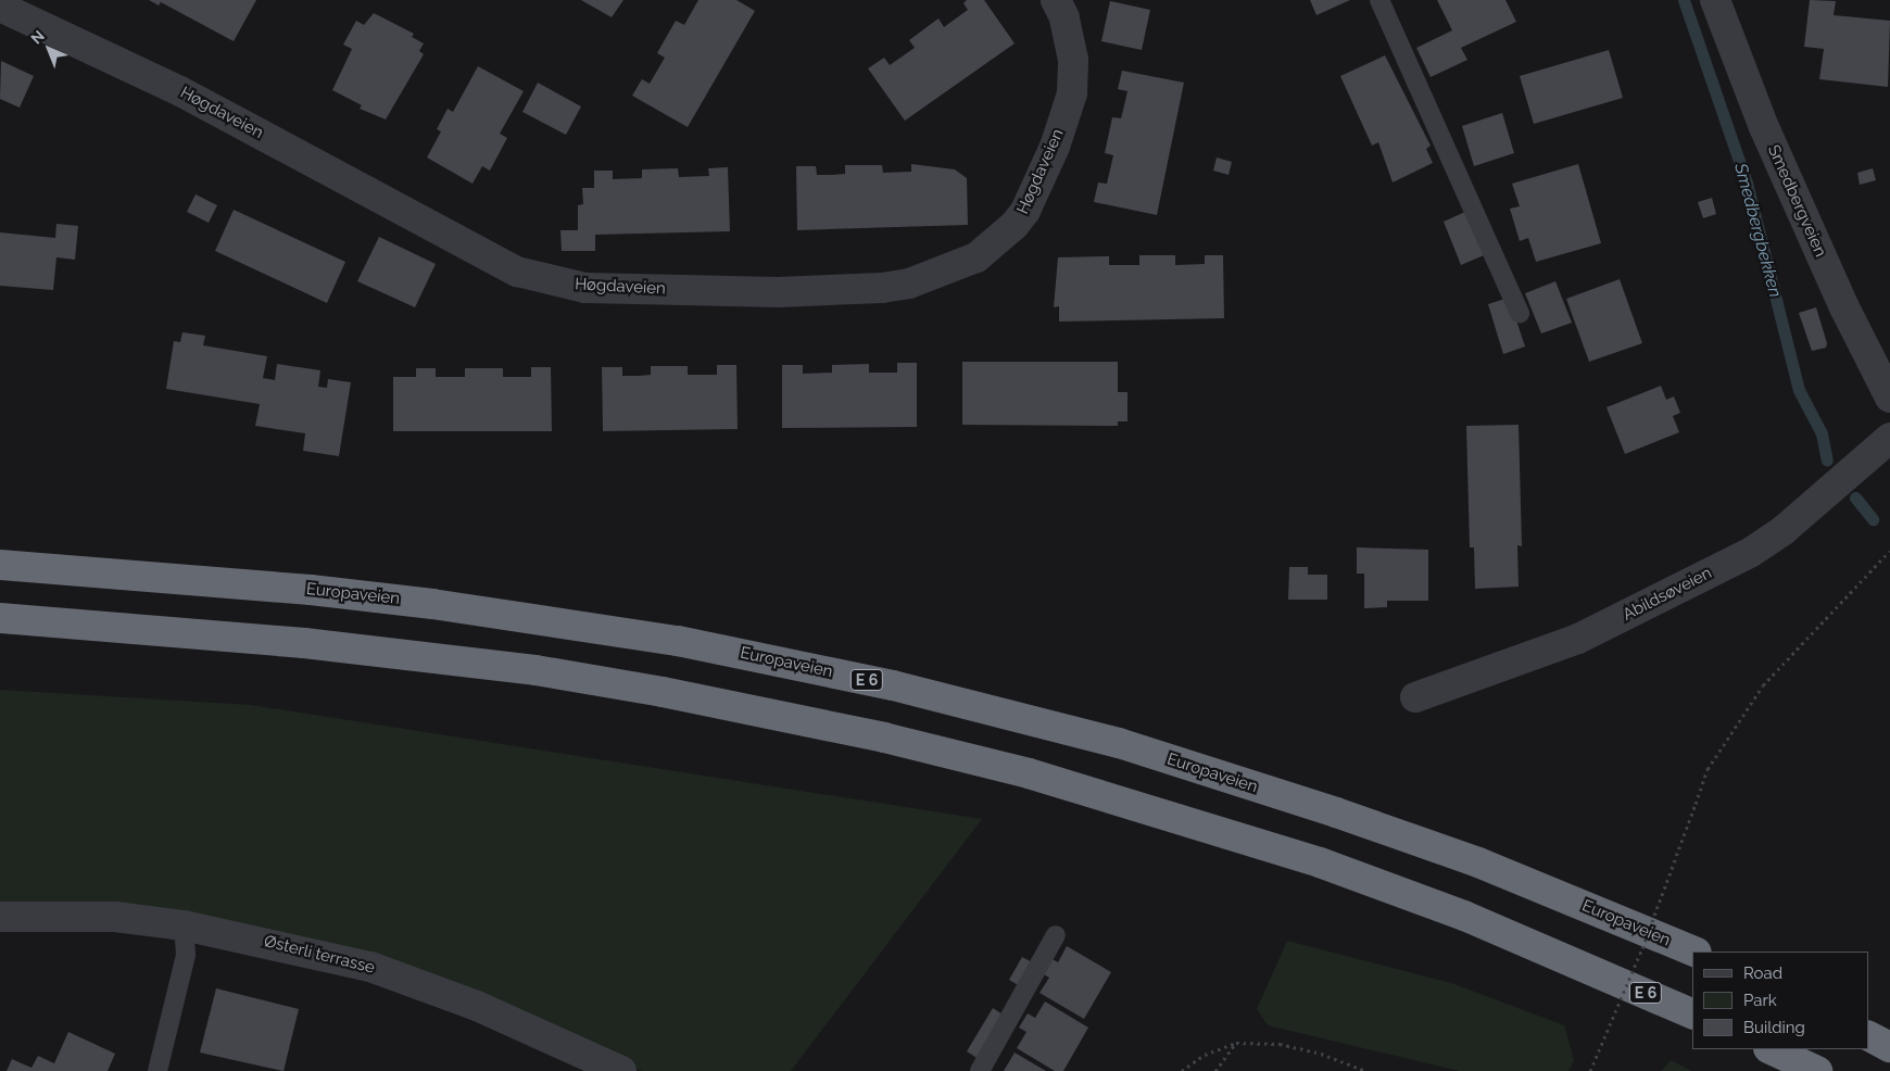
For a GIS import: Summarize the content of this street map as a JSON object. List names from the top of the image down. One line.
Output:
{"streets":{"highway":["Europaveien","E 6"],"street":["Høgdaveien","Smedbergveien","Abildsøveien","Østerli terrasse"]},"water":["Smedbergbekken"],"legend":["Road","Park","Building"],"north":"top left"}
